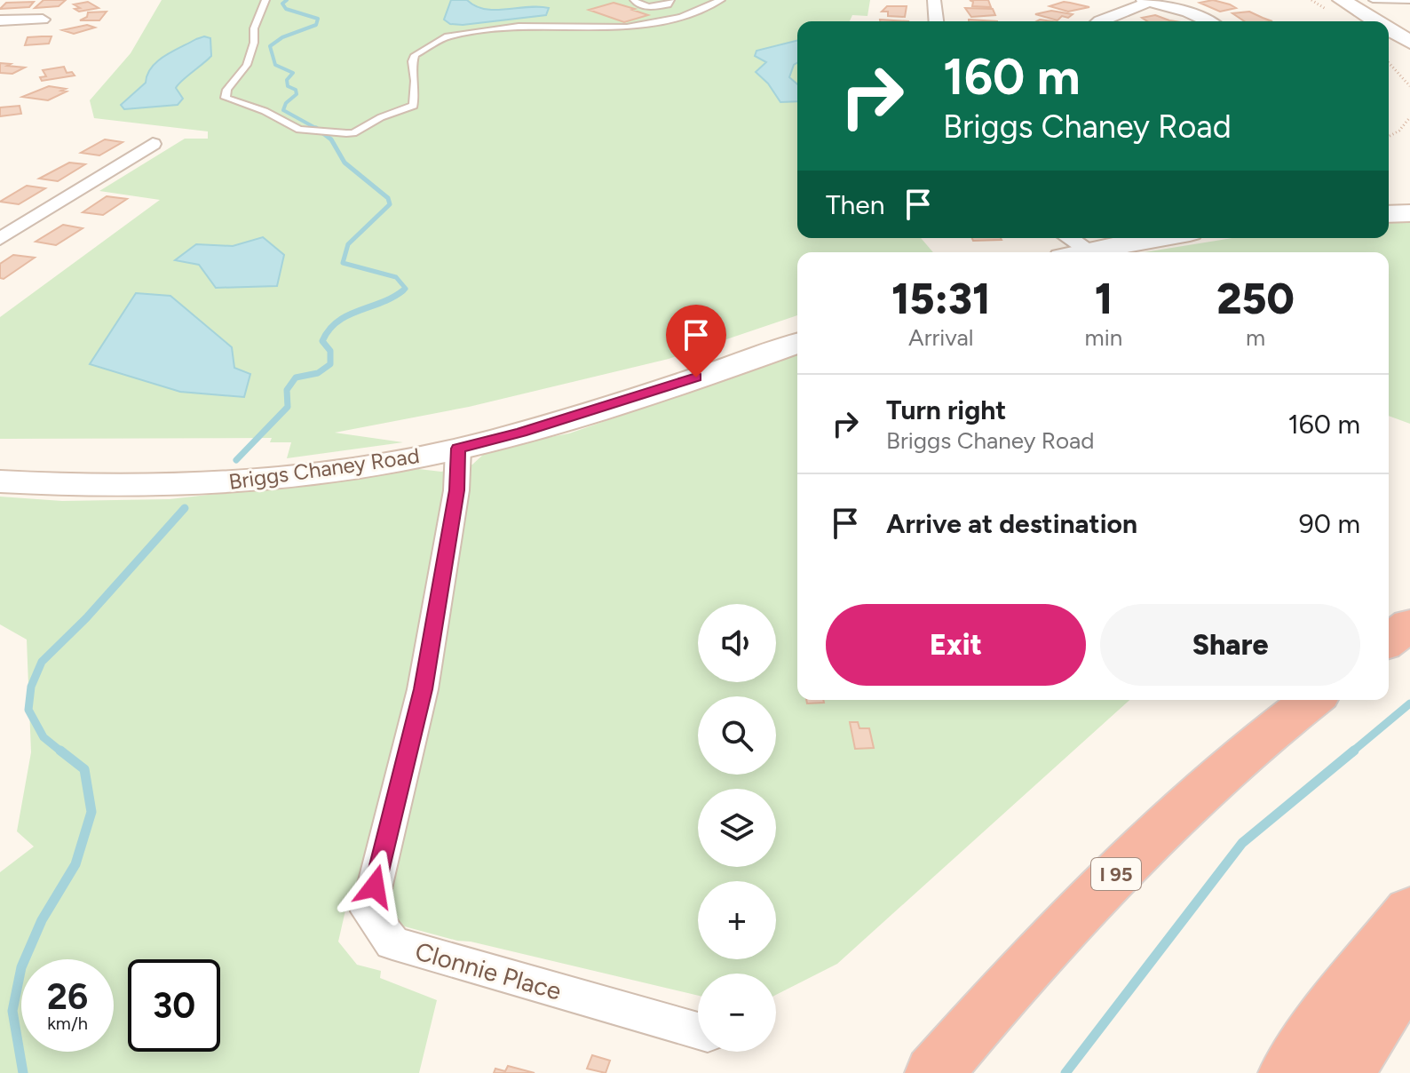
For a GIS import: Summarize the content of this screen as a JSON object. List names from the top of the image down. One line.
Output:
{"streets":{"highway":["I 95"],"main road":["Briggs Chaney Road"],"street":["Clonnie Place"]},"crossings":[["Briggs Chaney Road","Clonnie Place"]],"page":{"turn":["160 m","Briggs Chaney Road"],"then":"Then","eta":["15:31","Arrival","1","min","250","m"],"list":[{"name":"Turn right","note":"Briggs Chaney Road","value":"160 m"},{"name":"Arrive at destination","value":"90 m"}],"buttons":["Exit","Share"],"map_buttons":["+","−"],"speed":"26 km/h","limit":"30"}}
